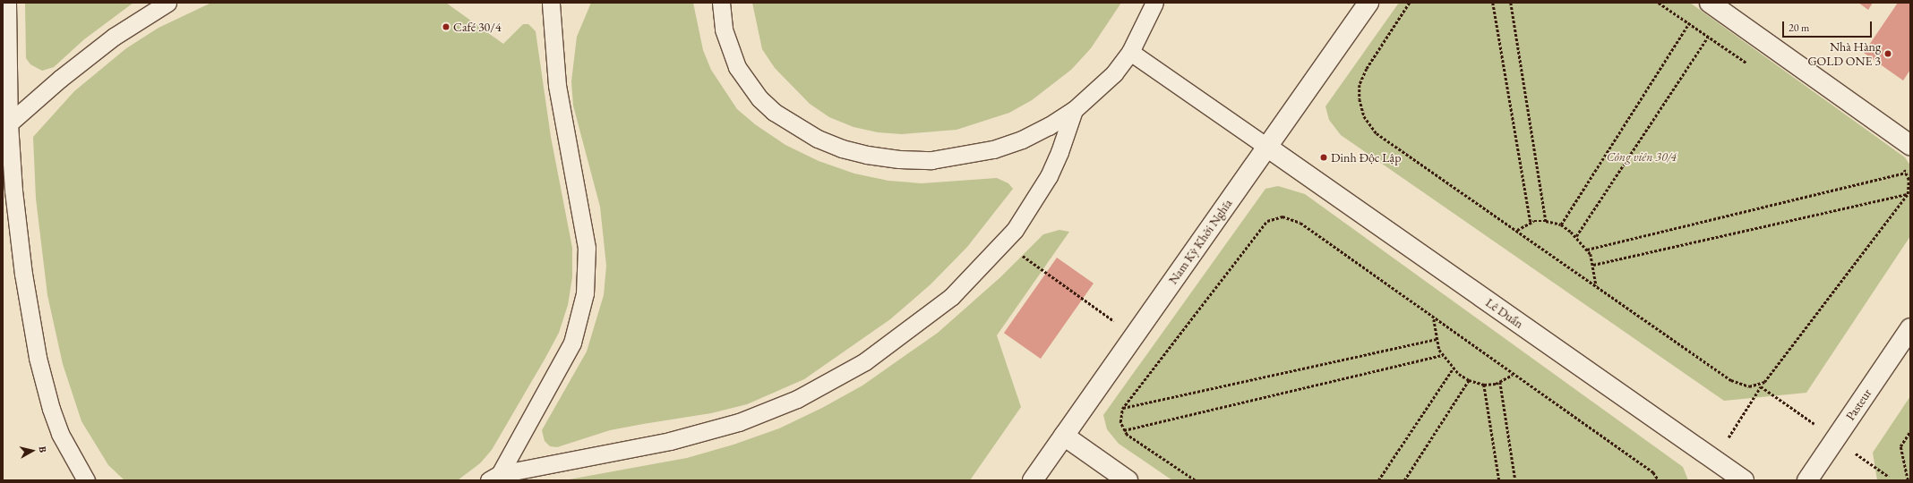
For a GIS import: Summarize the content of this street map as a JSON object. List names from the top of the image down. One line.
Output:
{"streets":{"main road":["Nam Kỳ Khởi Nghĩa","Lê Duẩn","Pasteur"]},"crossings":[["Nam Kỳ Khởi Nghĩa","Lê Duẩn"]],"parks":["Công viên 30/4"],"places":["Café 30/4","Nhà Hàng GOLD ONE 3","Dinh Độc Lập"],"scale_bar":"20 m","north":"right"}
